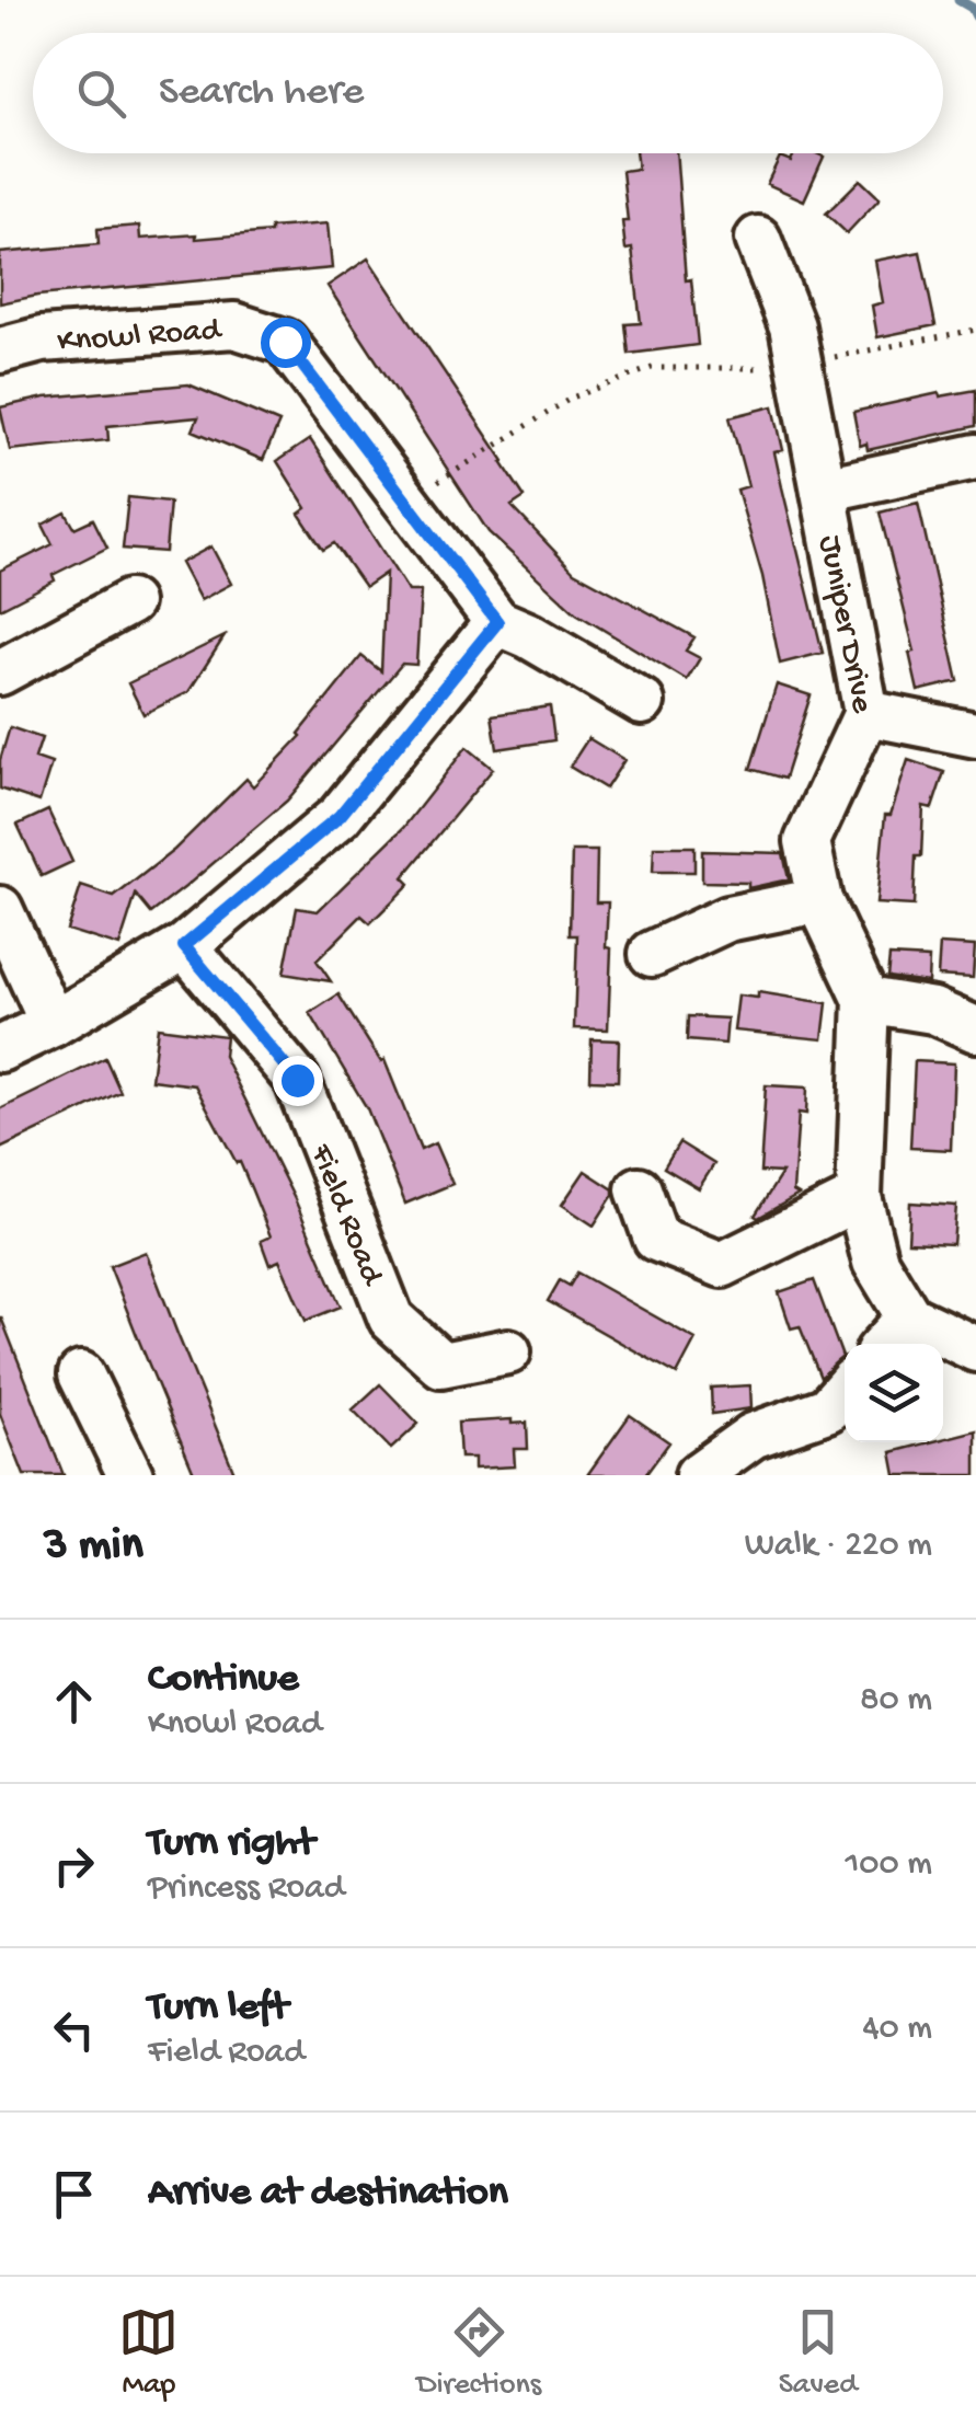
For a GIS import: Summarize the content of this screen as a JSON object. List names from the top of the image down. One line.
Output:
{"streets":{"street":["Knowl Road","Juniper Drive","Field Road"]},"page":{"search":"Search here","heading":["3 min","Walk · 220 m"],"list":[["Continue","Knowl Road","80 m"],["Turn right","Princess Road","100 m"],["Turn left","Field Road","40 m"],"Arrive at destination"],"nav":["Map","Directions","Saved"]}}
